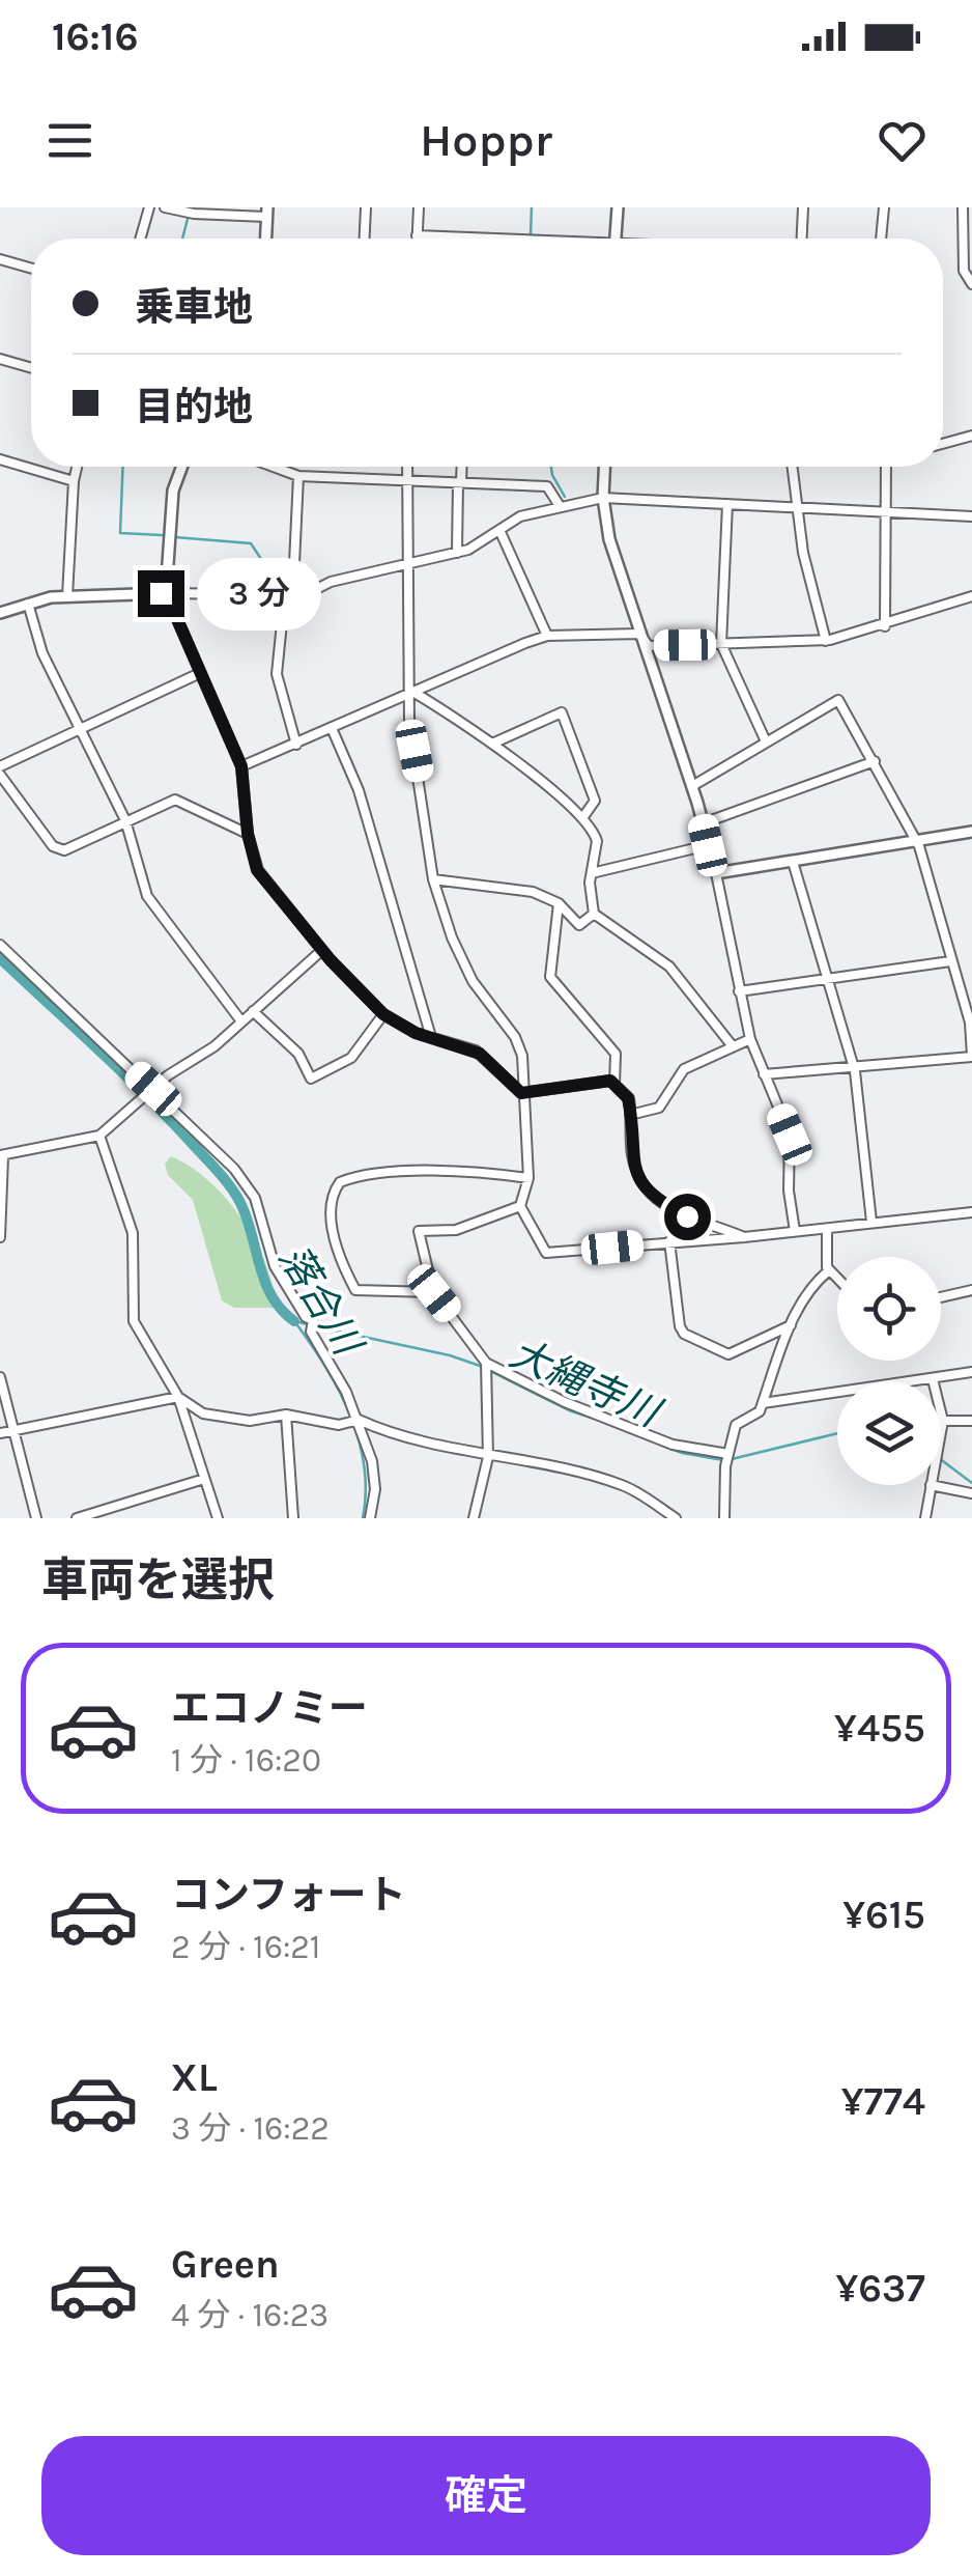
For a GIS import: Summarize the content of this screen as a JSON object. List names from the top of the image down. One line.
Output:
{"water":["落合川","大縄寺川"],"page":{"status":"16:16","header":"Hoppr","banner":["乗車地","目的地"],"bubble":"3 分","heading":"車両を選択","list":[{"name":"エコノミー","note":"1 分 · 16:20","value":"¥455"},{"name":"コンフォート","note":"2 分 · 16:21","value":"¥615"},{"name":"XL","note":"3 分 · 16:22","value":"¥774"},{"name":"Green","note":"4 分 · 16:23","value":"¥637"}],"buttons":"確定"}}
